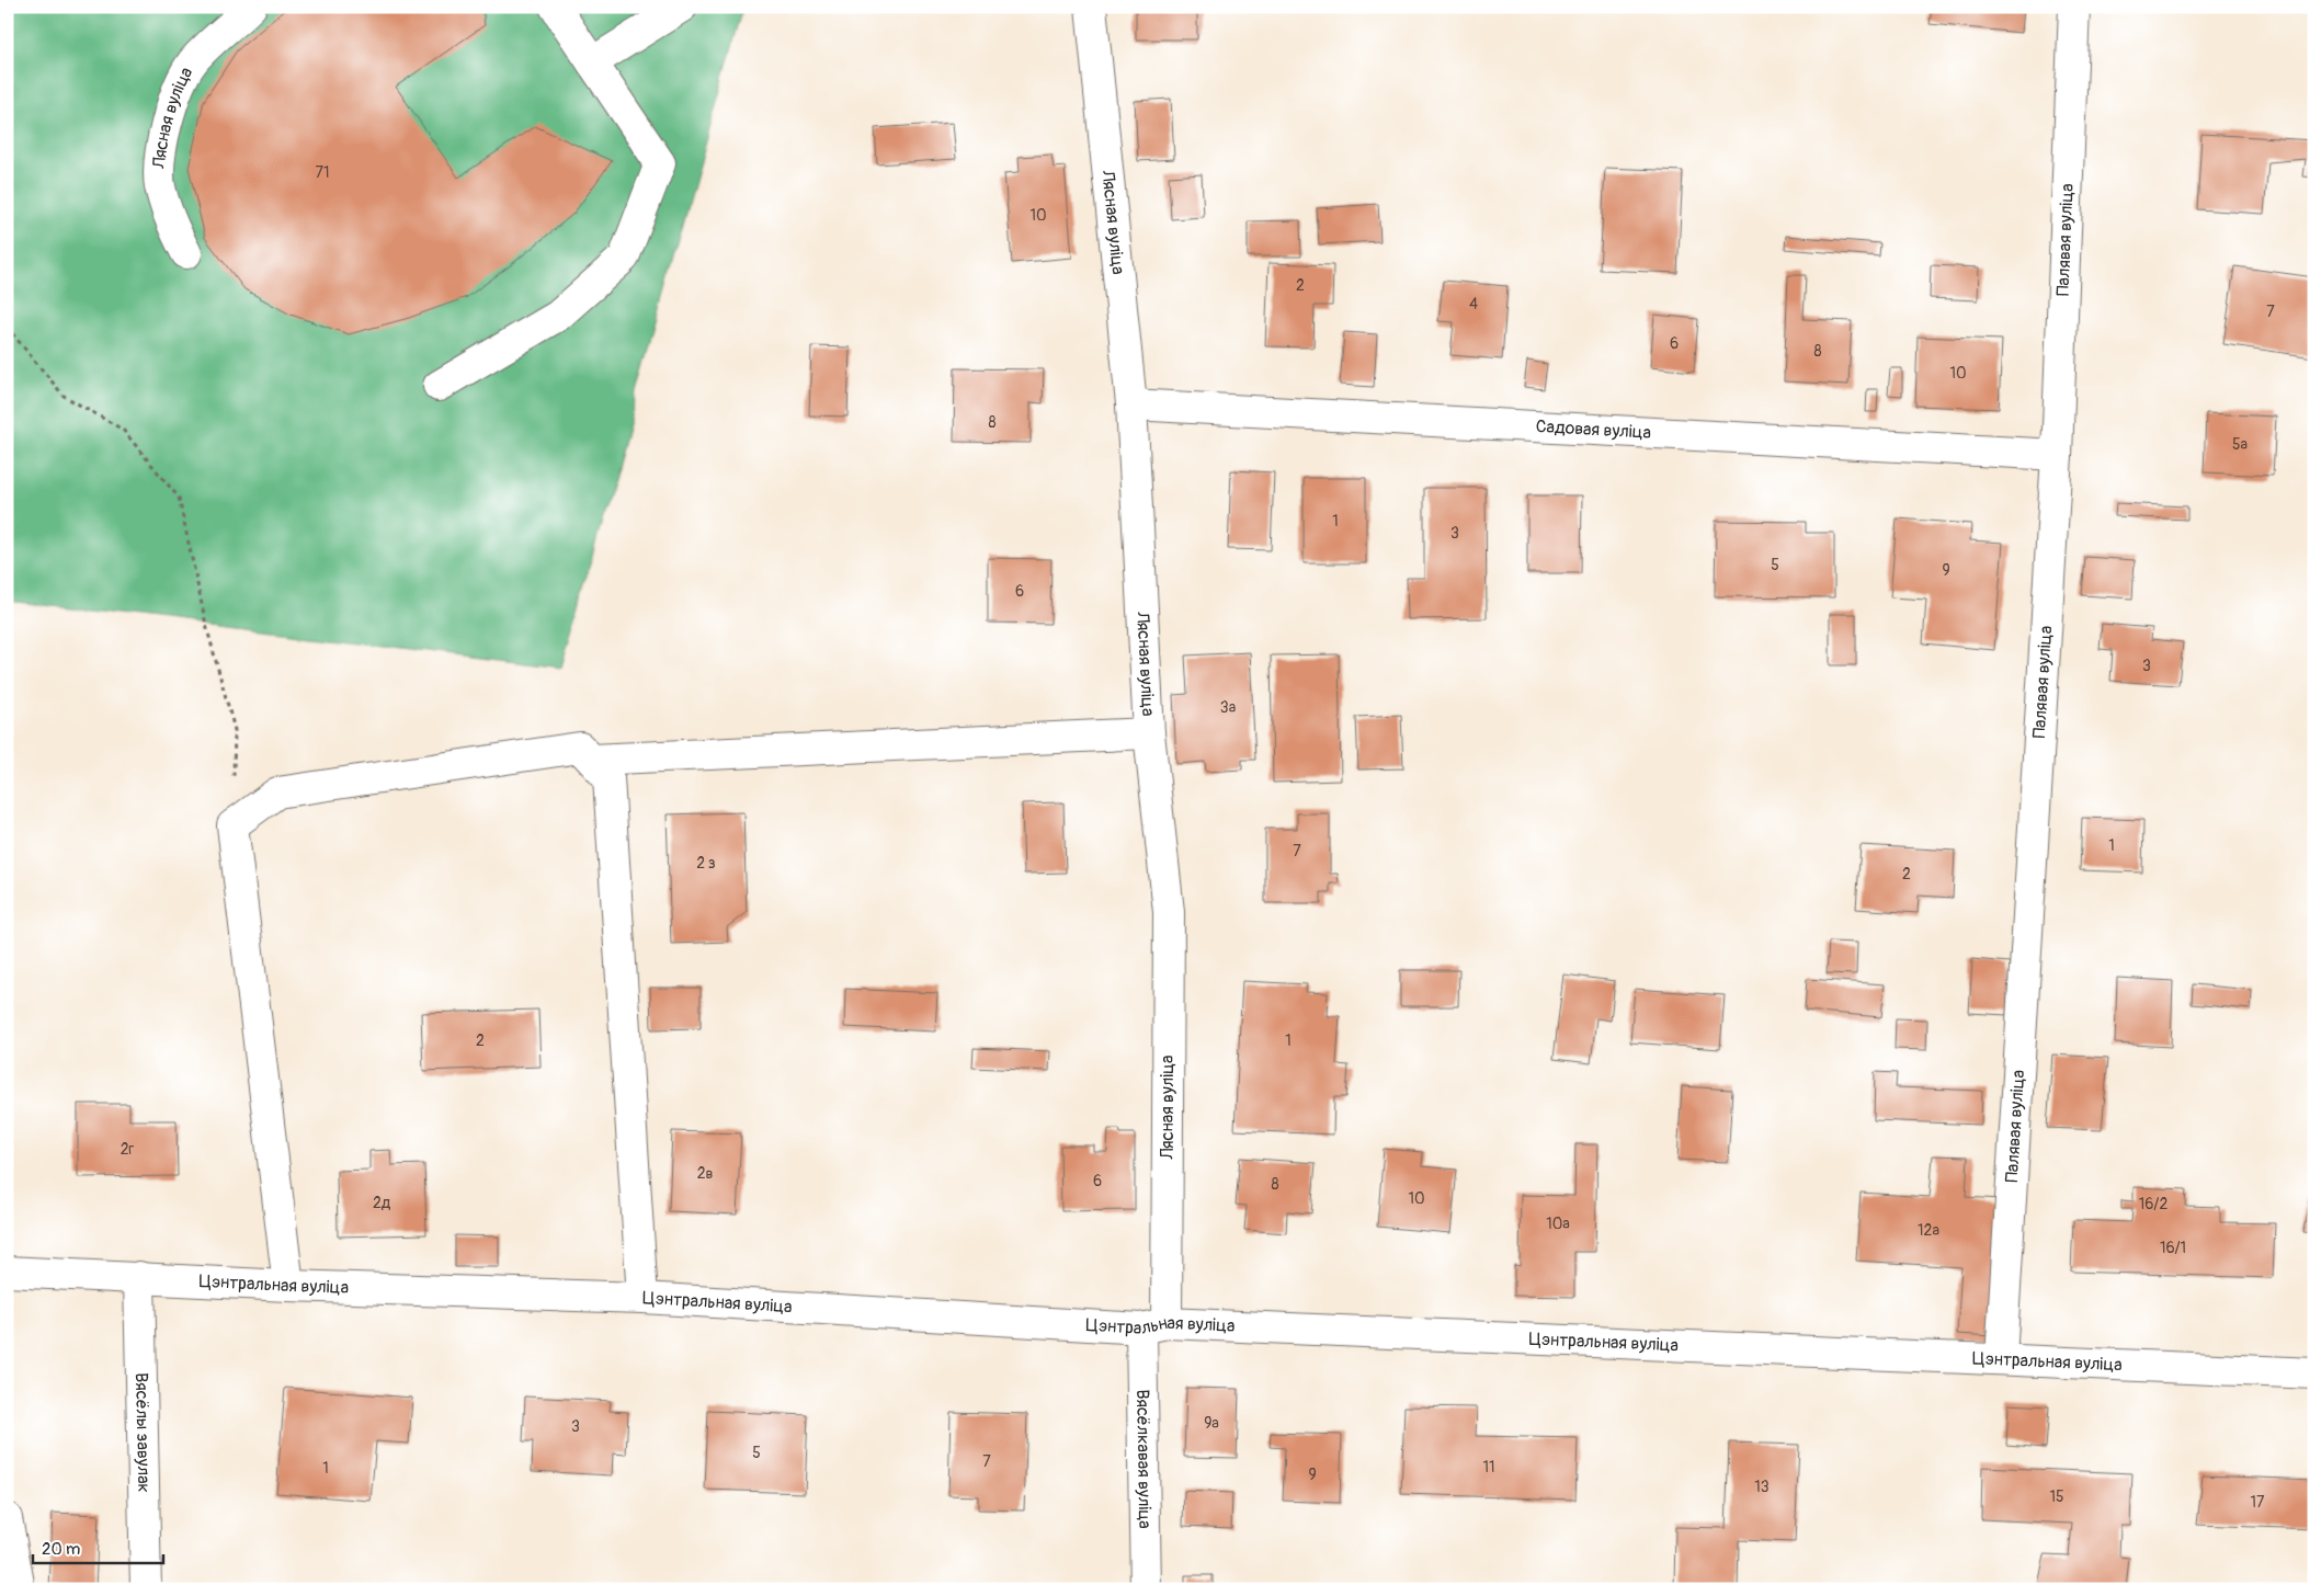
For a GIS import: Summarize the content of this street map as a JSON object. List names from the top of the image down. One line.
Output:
{"streets":{"street":["Лясная вуліца","Палявая вуліца","Садовая вуліца","Цэнтральная вуліца","Вясёлы завулак","Вясёлкавая вуліца"]},"crossings":[["Лясная вуліца","Садовая вуліца"],["Лясная вуліца","Цэнтральная вуліца"],["Лясная вуліца","Вясёлкавая вуліца"],["Палявая вуліца","Садовая вуліца"],["Палявая вуліца","Цэнтральная вуліца"],["Цэнтральная вуліца","Вясёлы завулак"],["Цэнтральная вуліца","Вясёлкавая вуліца"]],"house_numbers":["71","10","2","4","7","6","8","10","8","5а","1","3","5","9","6","3","3а","1","7","2 з","2","2","1","2г","2в","6","8","10","2д","16/2","10а","12а","16/1","9а","3","5","7","11","1","9","13","15","17"],"scale_bar":"20 m"}
